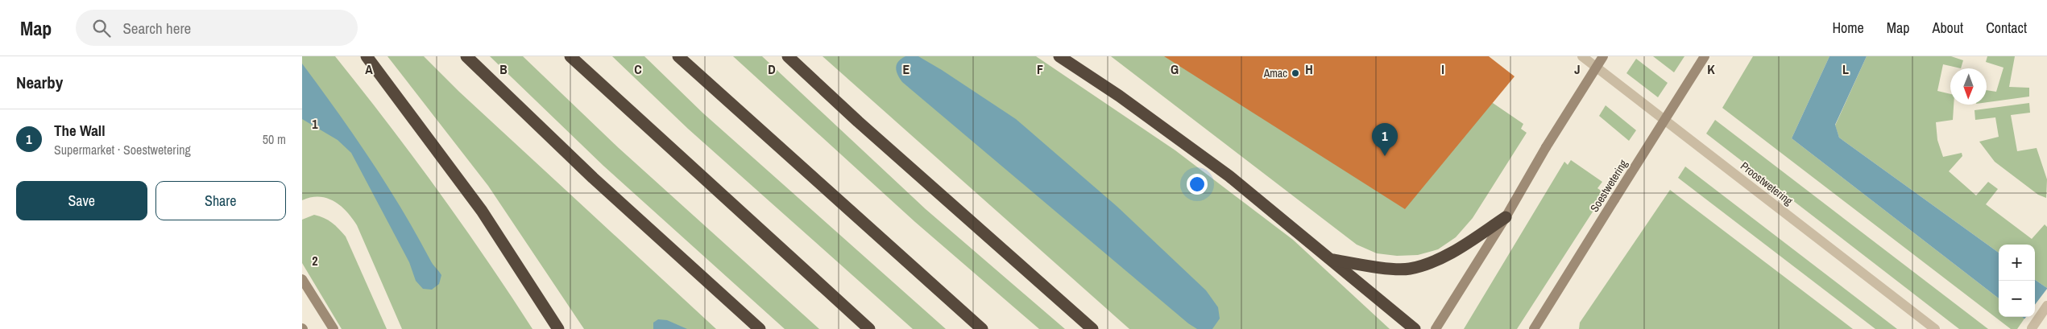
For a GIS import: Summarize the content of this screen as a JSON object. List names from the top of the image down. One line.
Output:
{"streets":{"main road":["Soestwetering"],"street":["Proostwetering"]},"places":["Amac"],"north":"bottom","page":{"header":"Map","search":"Search here","nav":["Home","Map","About","Contact"],"heading":"Nearby","list":[{"mark":"1","name":"The Wall","note":"Supermarket · Soestwetering","value":"50 m"}],"pins":"1","buttons":["Save","Share"],"map_buttons":["+","−"]},"grid":{"columns":["A","B","C","D","E","F","G","H","I","J","K","L"],"rows":["1","2"]}}
